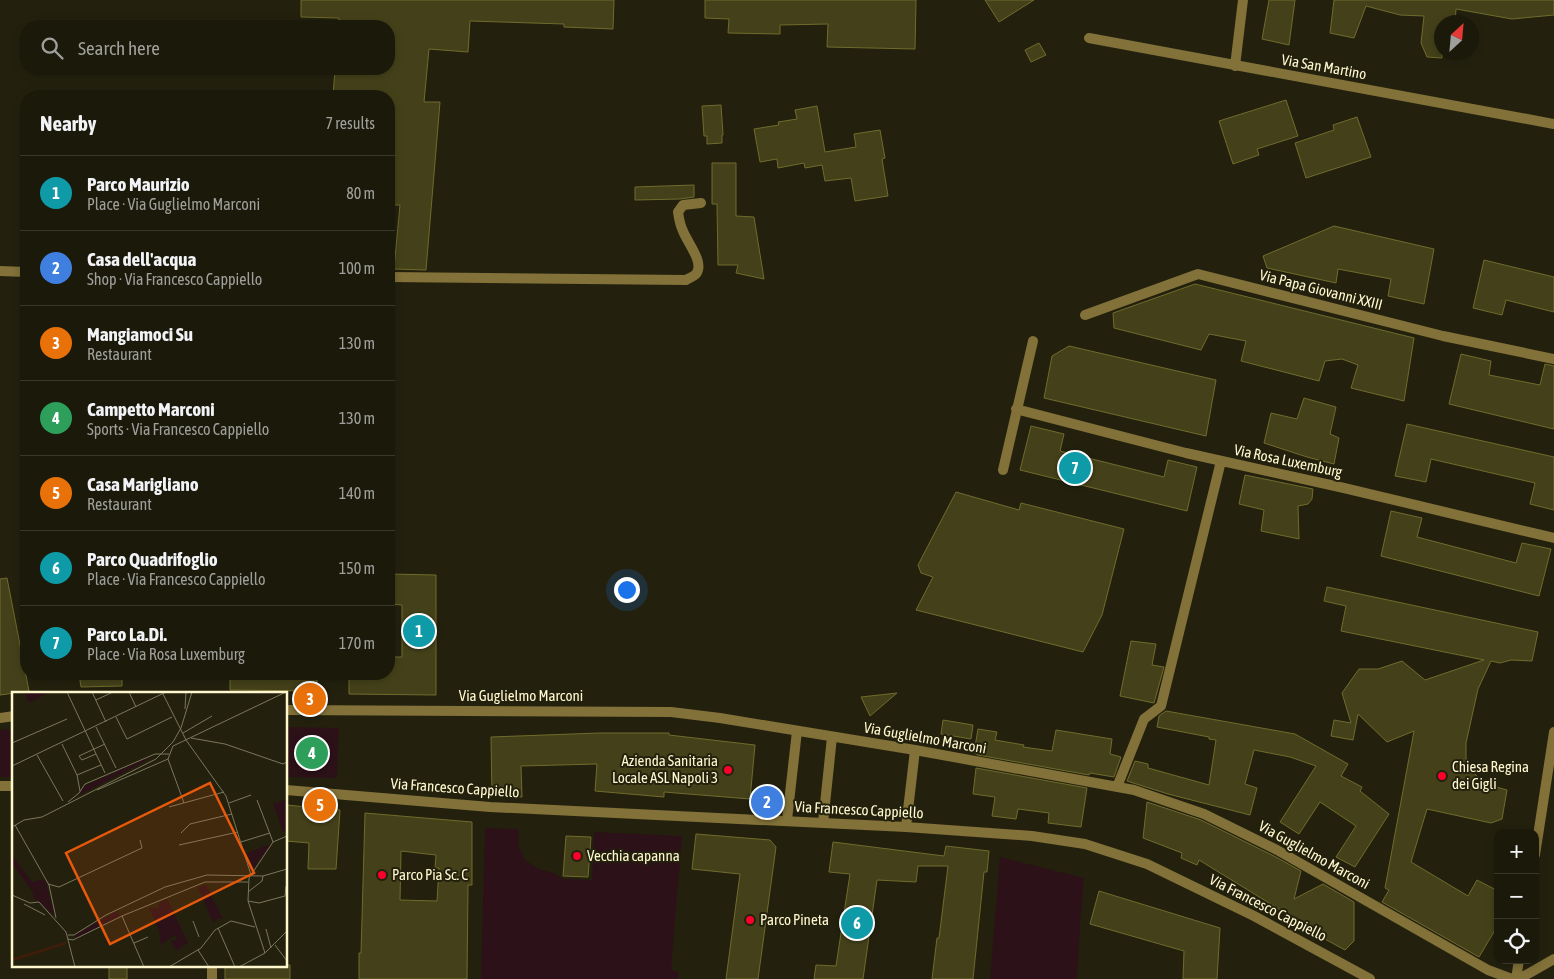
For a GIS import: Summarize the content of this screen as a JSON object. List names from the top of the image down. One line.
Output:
{"streets":{"street":["Via San Martino","Via Papa Giovanni XXIII","Via Rosa Luxemburg","Via Guglielmo Marconi","Via Francesco Cappiello"]},"places":["Azienda Sanitaria Locale ASL Napoli 3","Chiesa Regina dei Gigli","Vecchia capanna","Parco Pia Sc. C","Parco Pineta"],"north":"top right","page":{"search":"Search here","heading":["Nearby","7 results"],"list":[{"mark":"1","name":"Parco Maurizio","note":"Place · Via Guglielmo Marconi","value":"80 m"},{"mark":"2","name":"Casa dell'acqua","note":"Shop · Via Francesco Cappiello","value":"100 m"},{"mark":"3","name":"Mangiamoci Su","note":"Restaurant","value":"130 m"},{"mark":"4","name":"Campetto Marconi","note":"Sports · Via Francesco Cappiello","value":"130 m"},{"mark":"5","name":"Casa Marigliano","note":"Restaurant","value":"140 m"},{"mark":"6","name":"Parco Quadrifoglio","note":"Place · Via Francesco Cappiello","value":"150 m"},{"mark":"7","name":"Parco La.Di.","note":"Place · Via Rosa Luxemburg","value":"170 m"}],"pins":["7","1","3","4","2","5","6"],"map_buttons":["+","−"]}}
